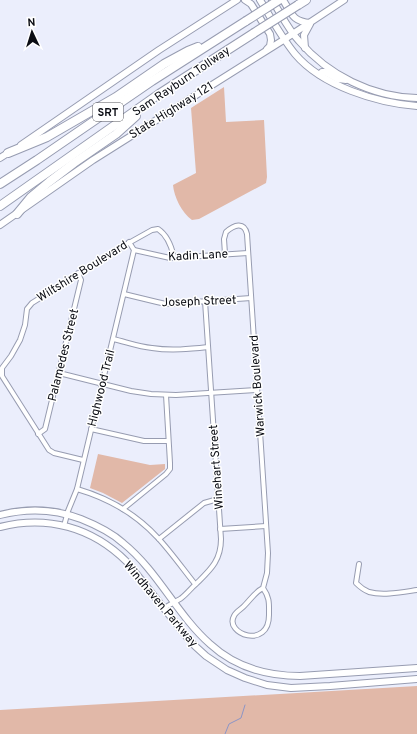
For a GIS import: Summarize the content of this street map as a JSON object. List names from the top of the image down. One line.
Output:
{"streets":{"highway":["Sam Rayburn Tollway","SRT"],"main road":["State Highway 121","Windhaven Parkway"],"street":["Kadin Lane","Wiltshire Boulevard","Joseph Street","Palamedes Street","Warwick Boulevard","Highwood Trail","Winehart Street"]},"crossings":[["Kadin Lane","Wiltshire Boulevard"],["Kadin Lane","Warwick Boulevard"],["Kadin Lane","Highwood Trail"],["Wiltshire Boulevard","Palamedes Street"],["Wiltshire Boulevard","Highwood Trail"],["Joseph Street","Warwick Boulevard"],["Joseph Street","Highwood Trail"],["Joseph Street","Winehart Street"],["Highwood Trail","Windhaven Parkway"],["Winehart Street","Windhaven Parkway"]],"north":"top"}
